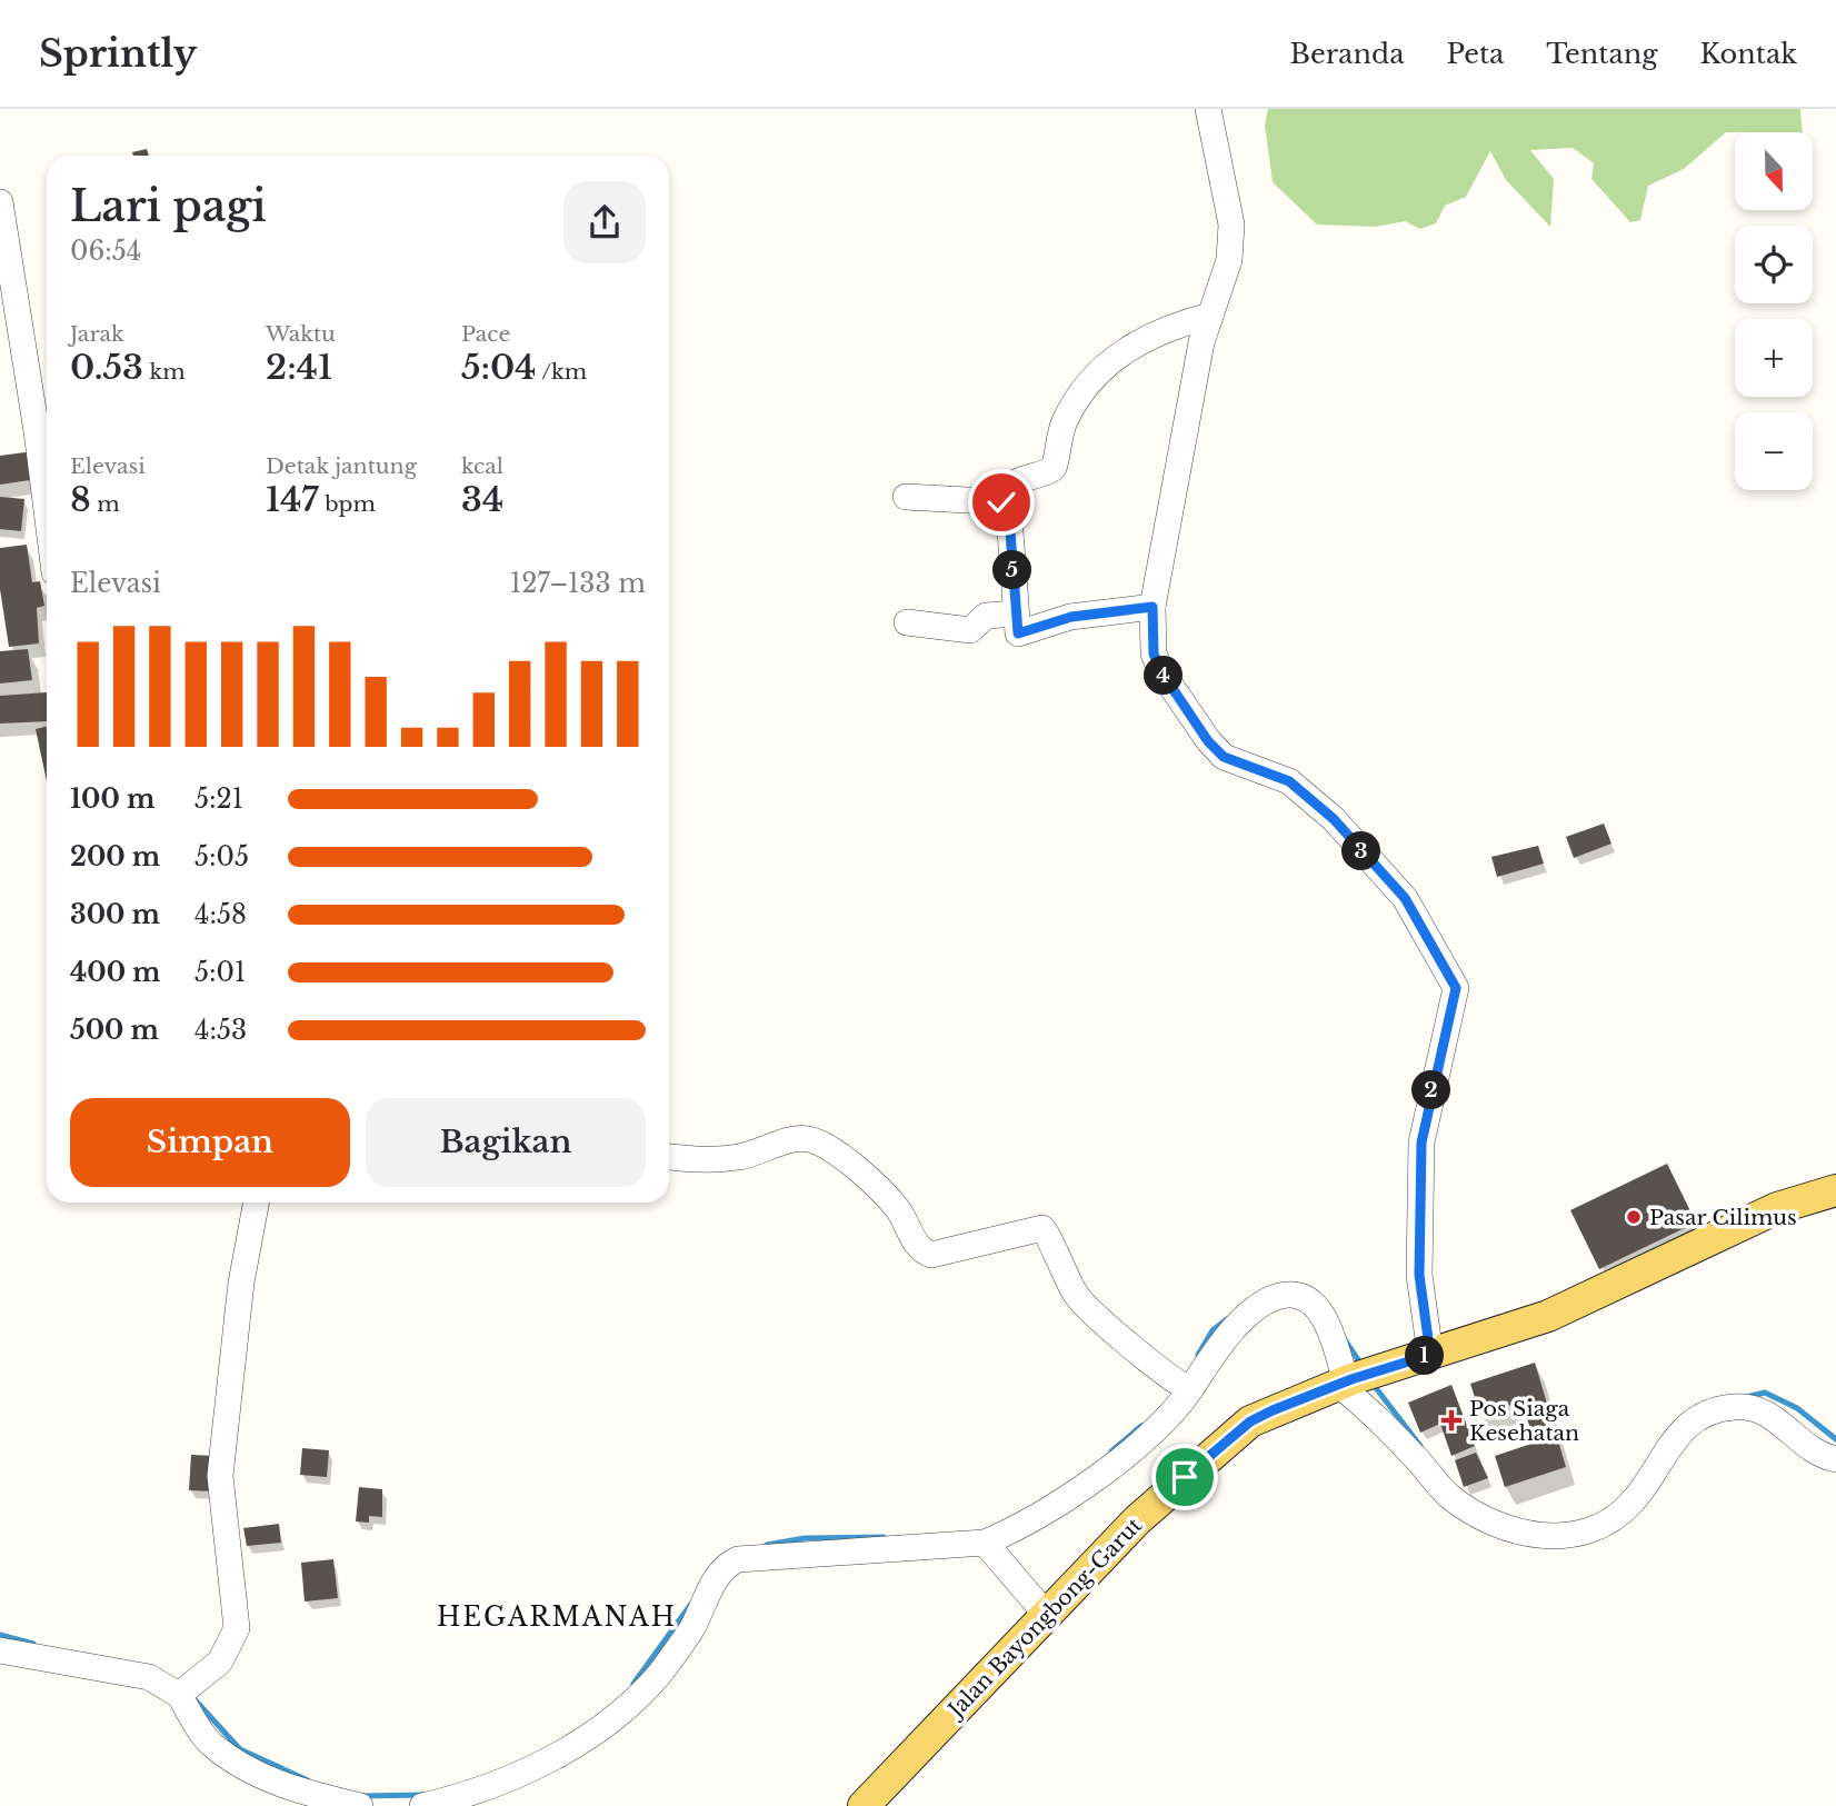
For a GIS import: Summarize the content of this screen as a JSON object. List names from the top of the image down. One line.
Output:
{"streets":{"main road":["Jalan Bayongbong-Garut"]},"districts":["HEGARMANAH"],"places":{"other":["Pasar Cilimus"],"health":["Pos Siaga Kesehatan"]},"north":"bottom","page":{"header":"Sprintly","nav":["Beranda","Peta","Tentang","Kontak"],"map_buttons":["+","−"],"heading":["Lari pagi","06:54"],"stats":[["Jarak","0.53 km"],["Waktu","2:41"],["Pace","5:04 /km"],["Elevasi","8 m"],["Detak jantung","147 bpm"],["kcal","34"]],"pins":["5","4","3","2","1"],"chart":["Elevasi","127–133 m"],"list":[{"name":"100 m","note":"5:21"},{"name":"200 m","note":"5:05"},{"name":"300 m","note":"4:58"},{"name":"400 m","note":"5:01"},{"name":"500 m","note":"4:53"}],"buttons":["Simpan","Bagikan"]}}
